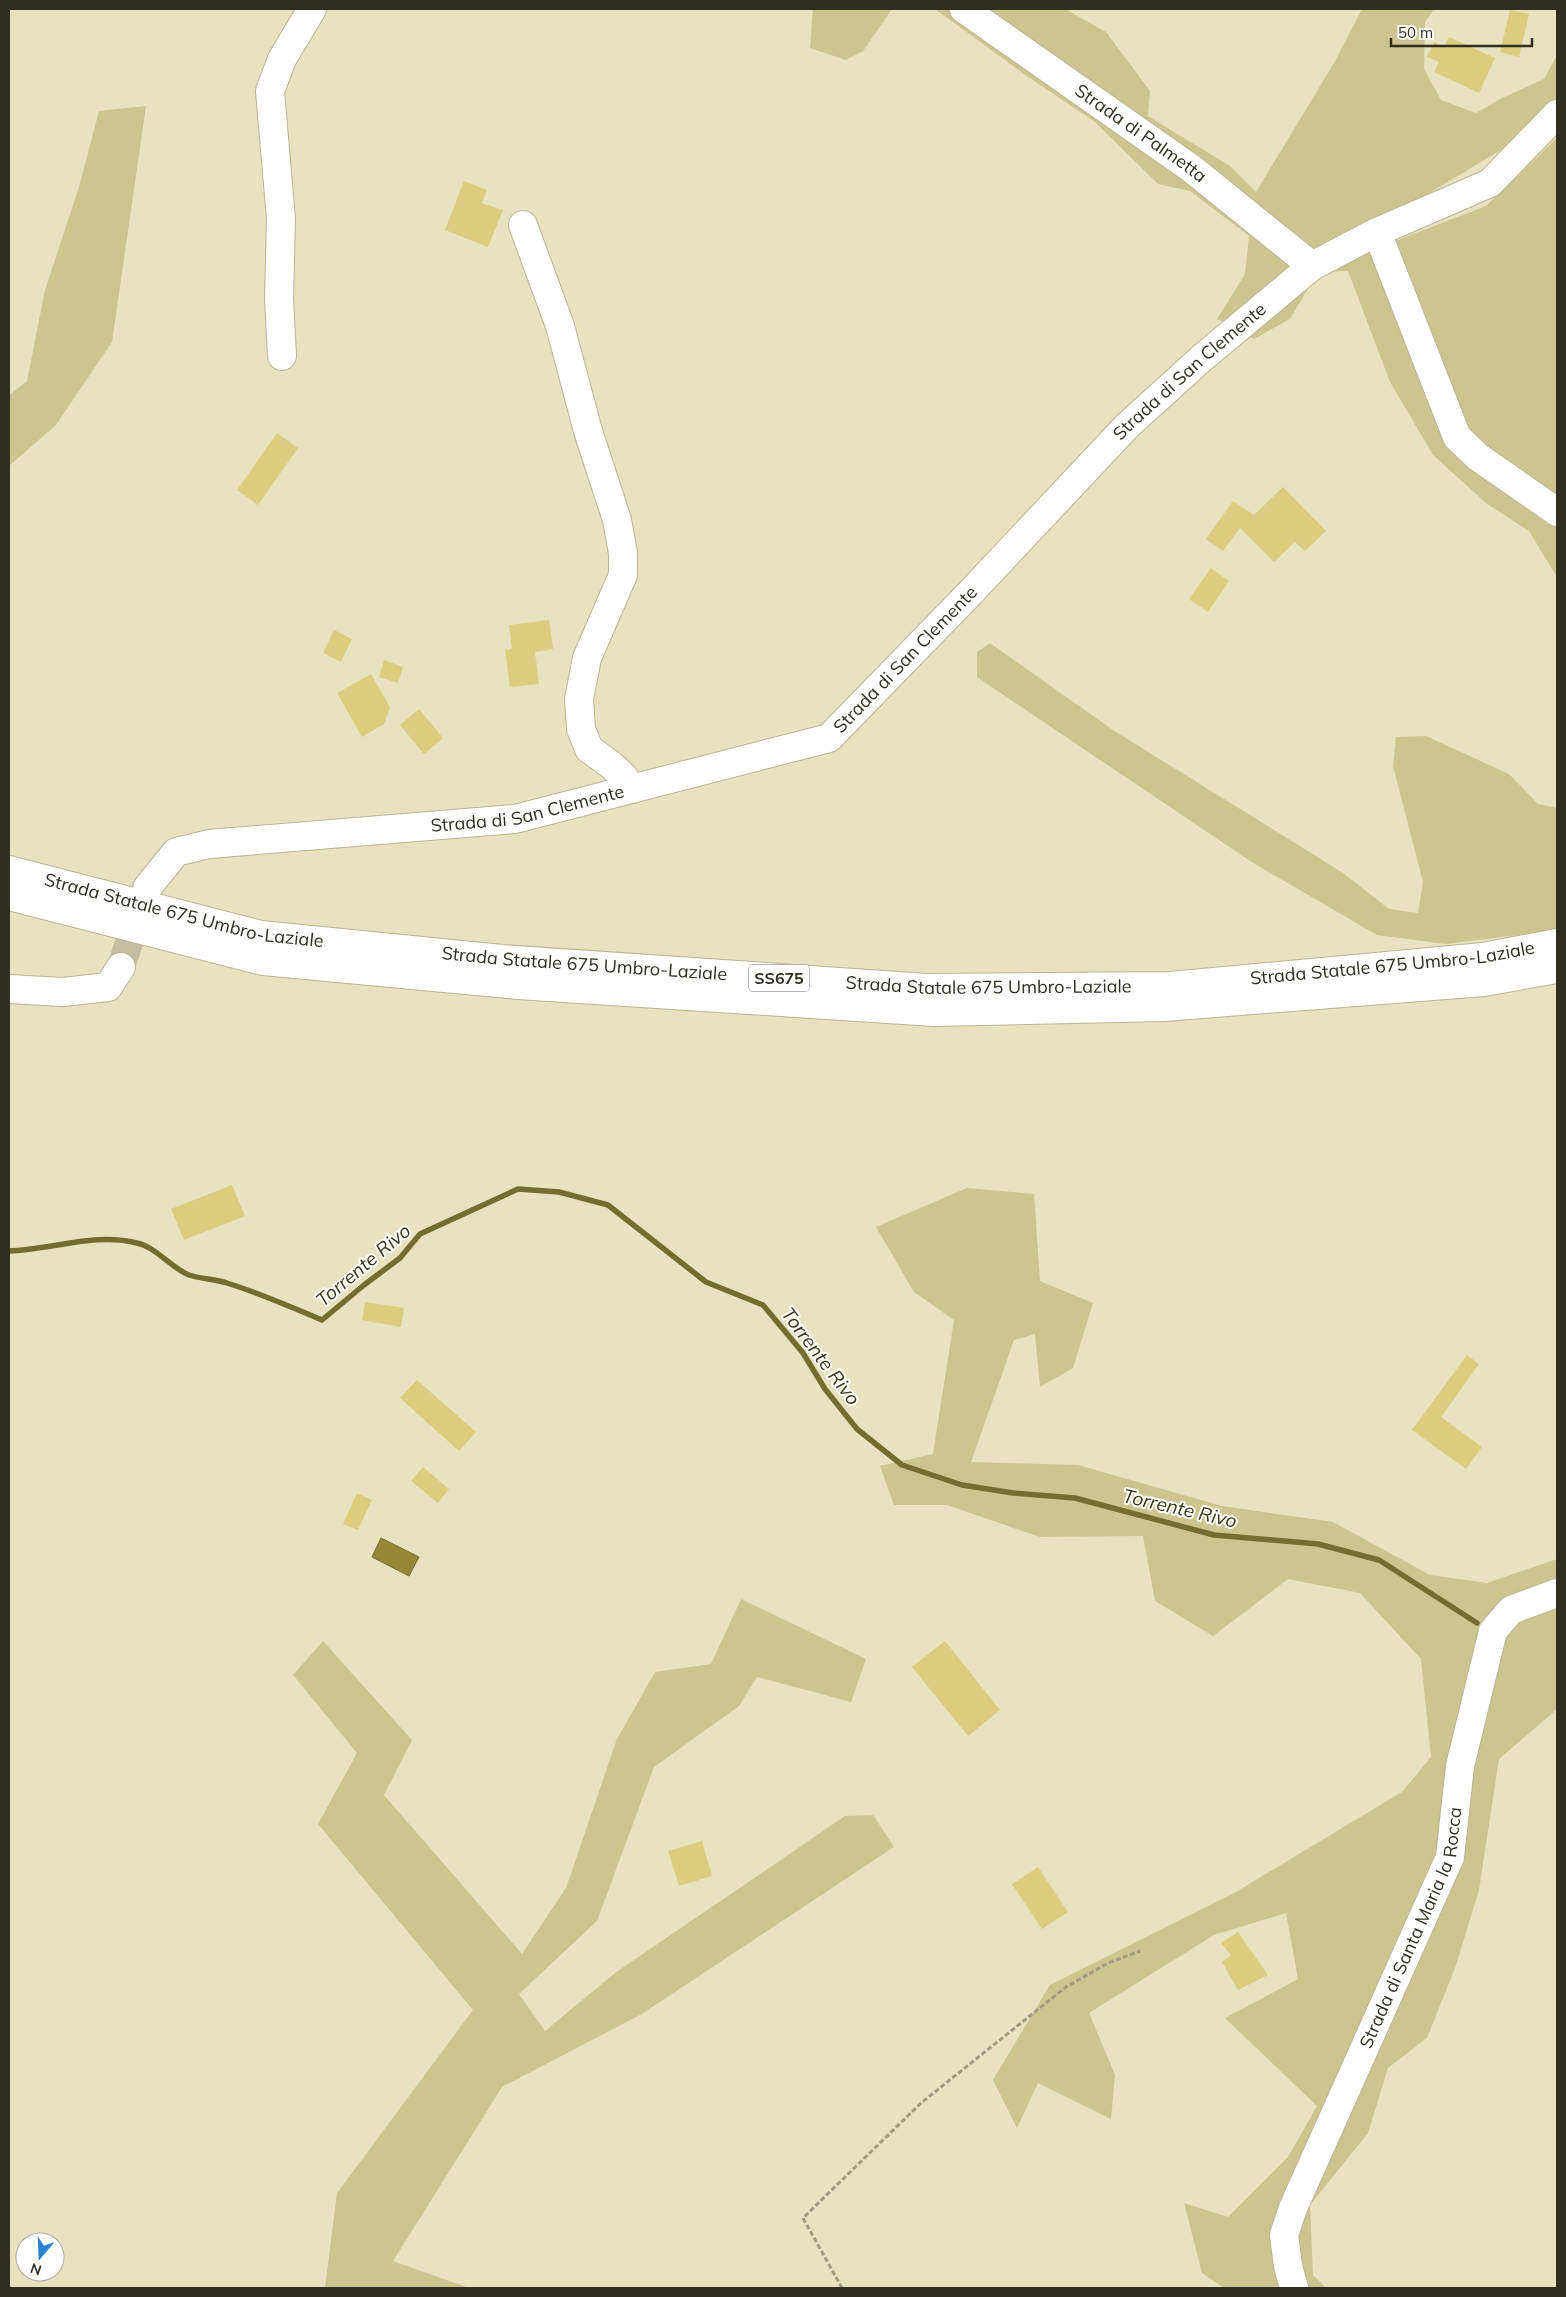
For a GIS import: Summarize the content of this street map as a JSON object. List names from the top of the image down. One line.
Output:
{"streets":{"main road":["Strada di Palmetta","Strada di San Clemente","Strada Statale 675 Umbro-Laziale","SS675","Strada di Santa Maria la Rocca"]},"crossings":[["Strada di Palmetta","Strada di San Clemente"]],"water":["Torrente Rivo"],"scale_bar":"50 m","north":"bottom"}
